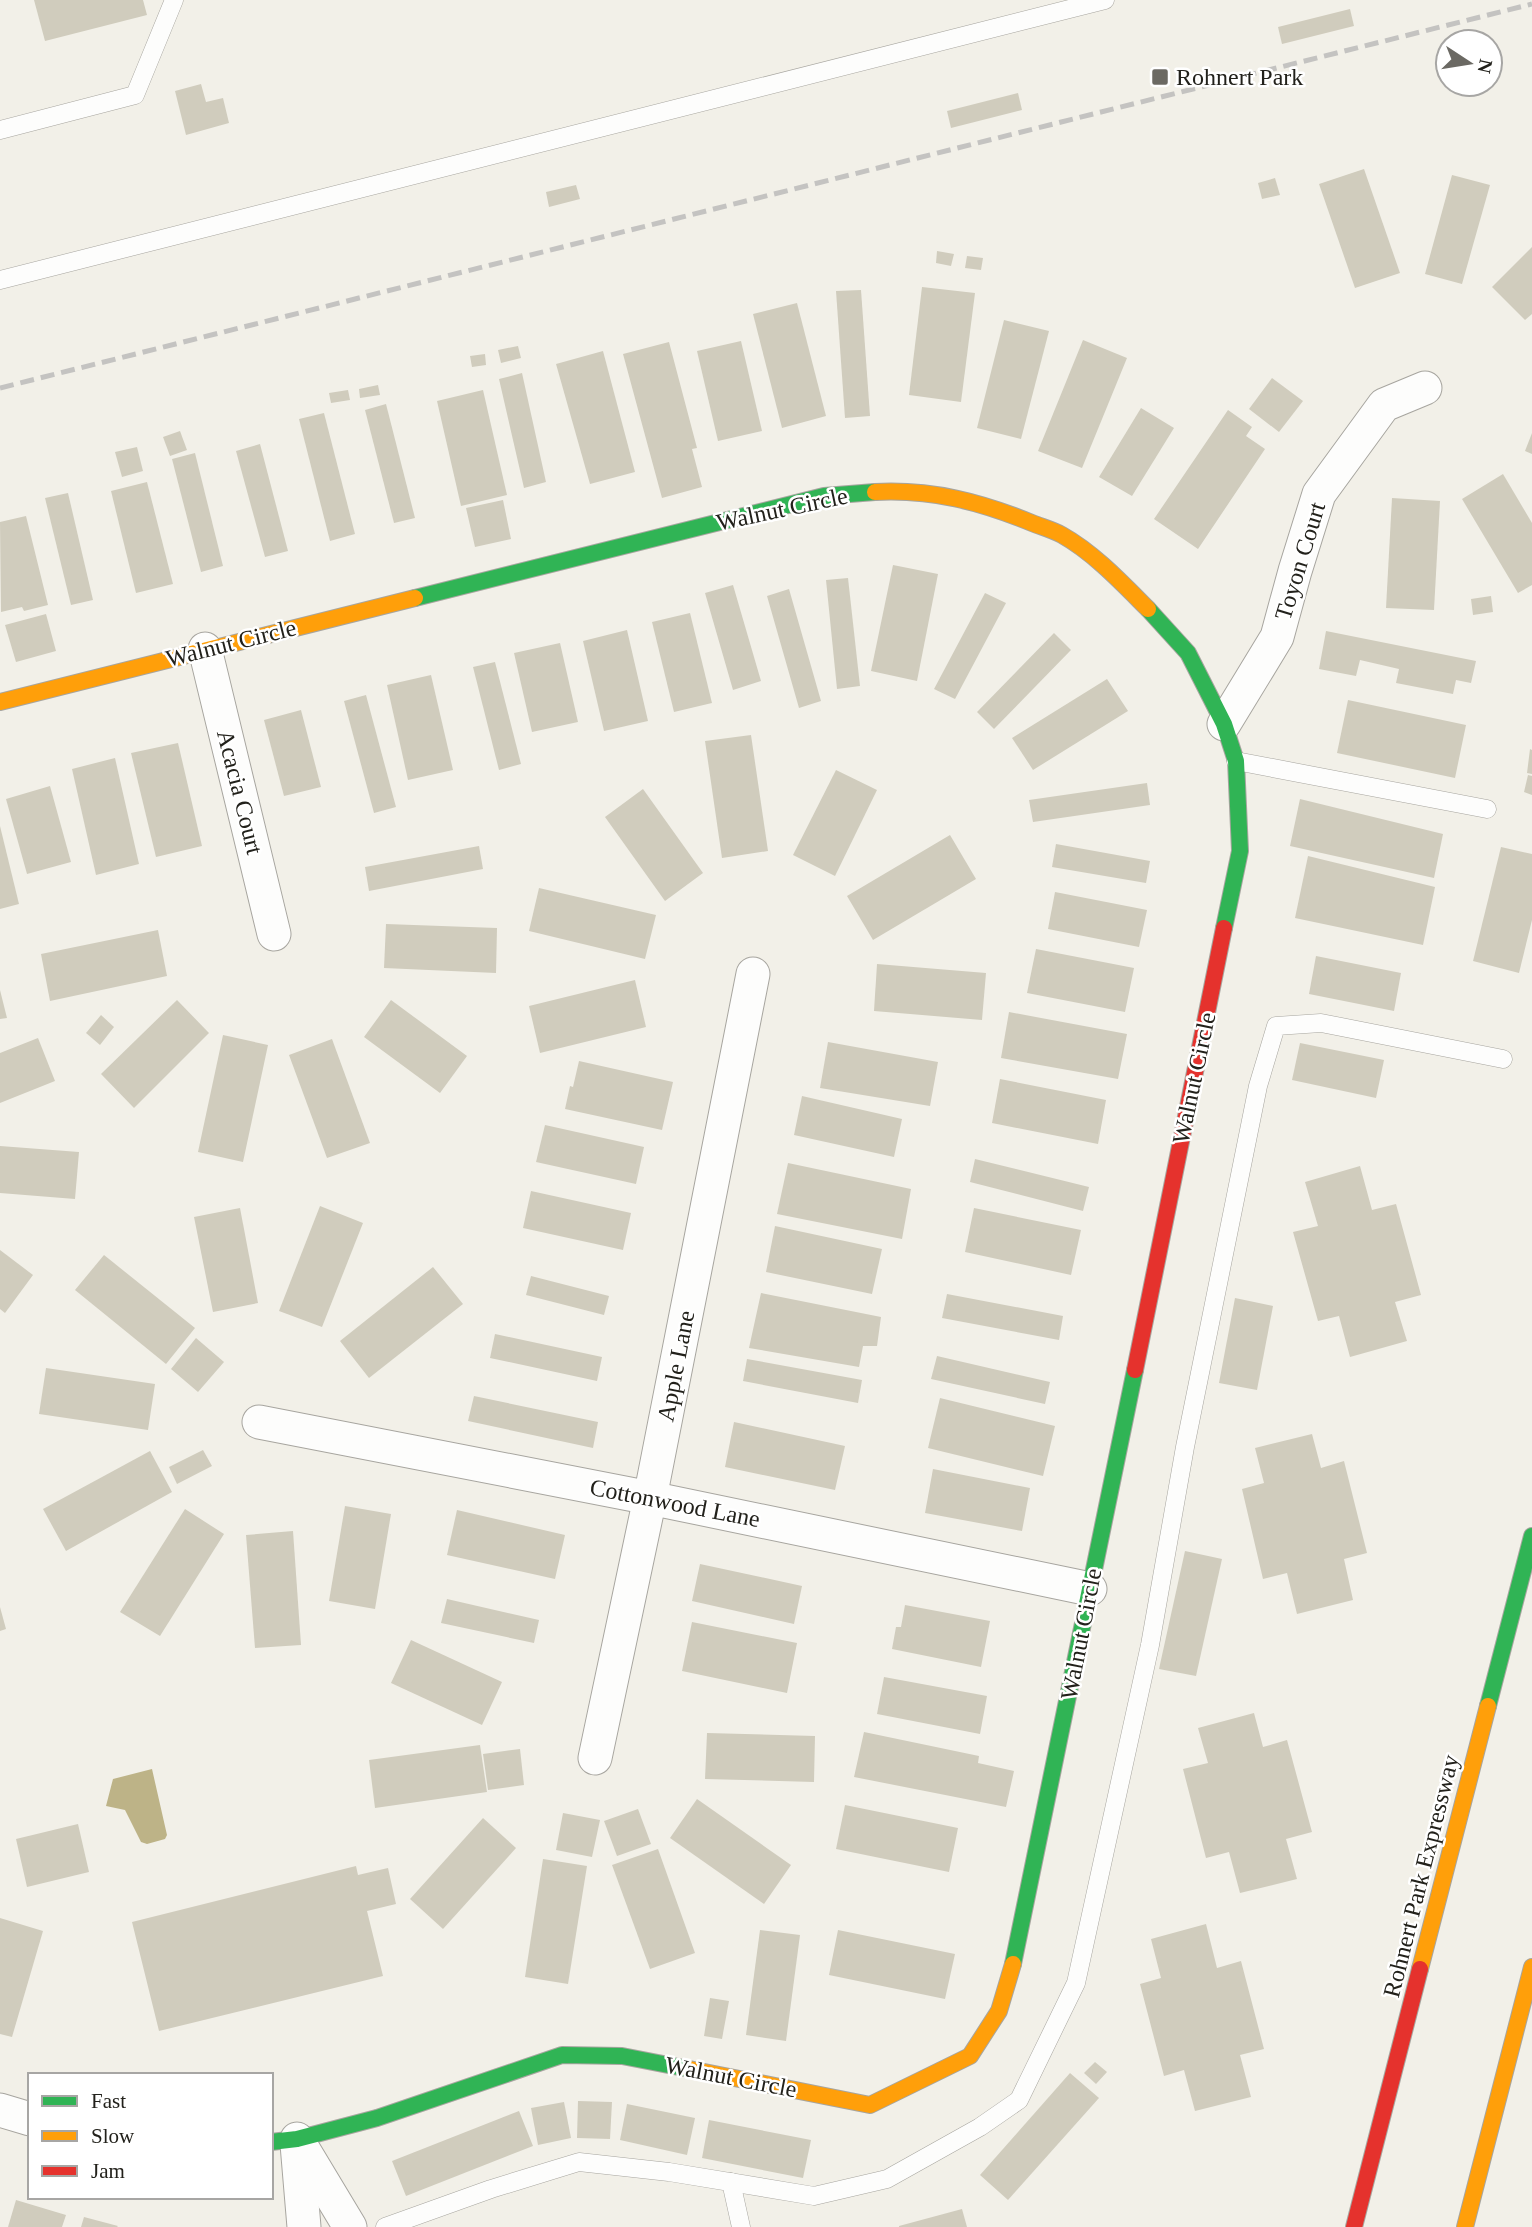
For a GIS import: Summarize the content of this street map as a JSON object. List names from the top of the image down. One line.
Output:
{"streets":{"street":["Walnut Circle","Toyon Court","Acacia Court","Apple Lane","Cottonwood Lane","Rohnert Park Expressway"]},"crossings":[["Walnut Circle","Toyon Court"],["Walnut Circle","Acacia Court"],["Walnut Circle","Cottonwood Lane"],["Apple Lane","Cottonwood Lane"]],"places":{"transit":["Rohnert Park"]},"legend":["Fast","Slow","Jam"],"north":"right"}
